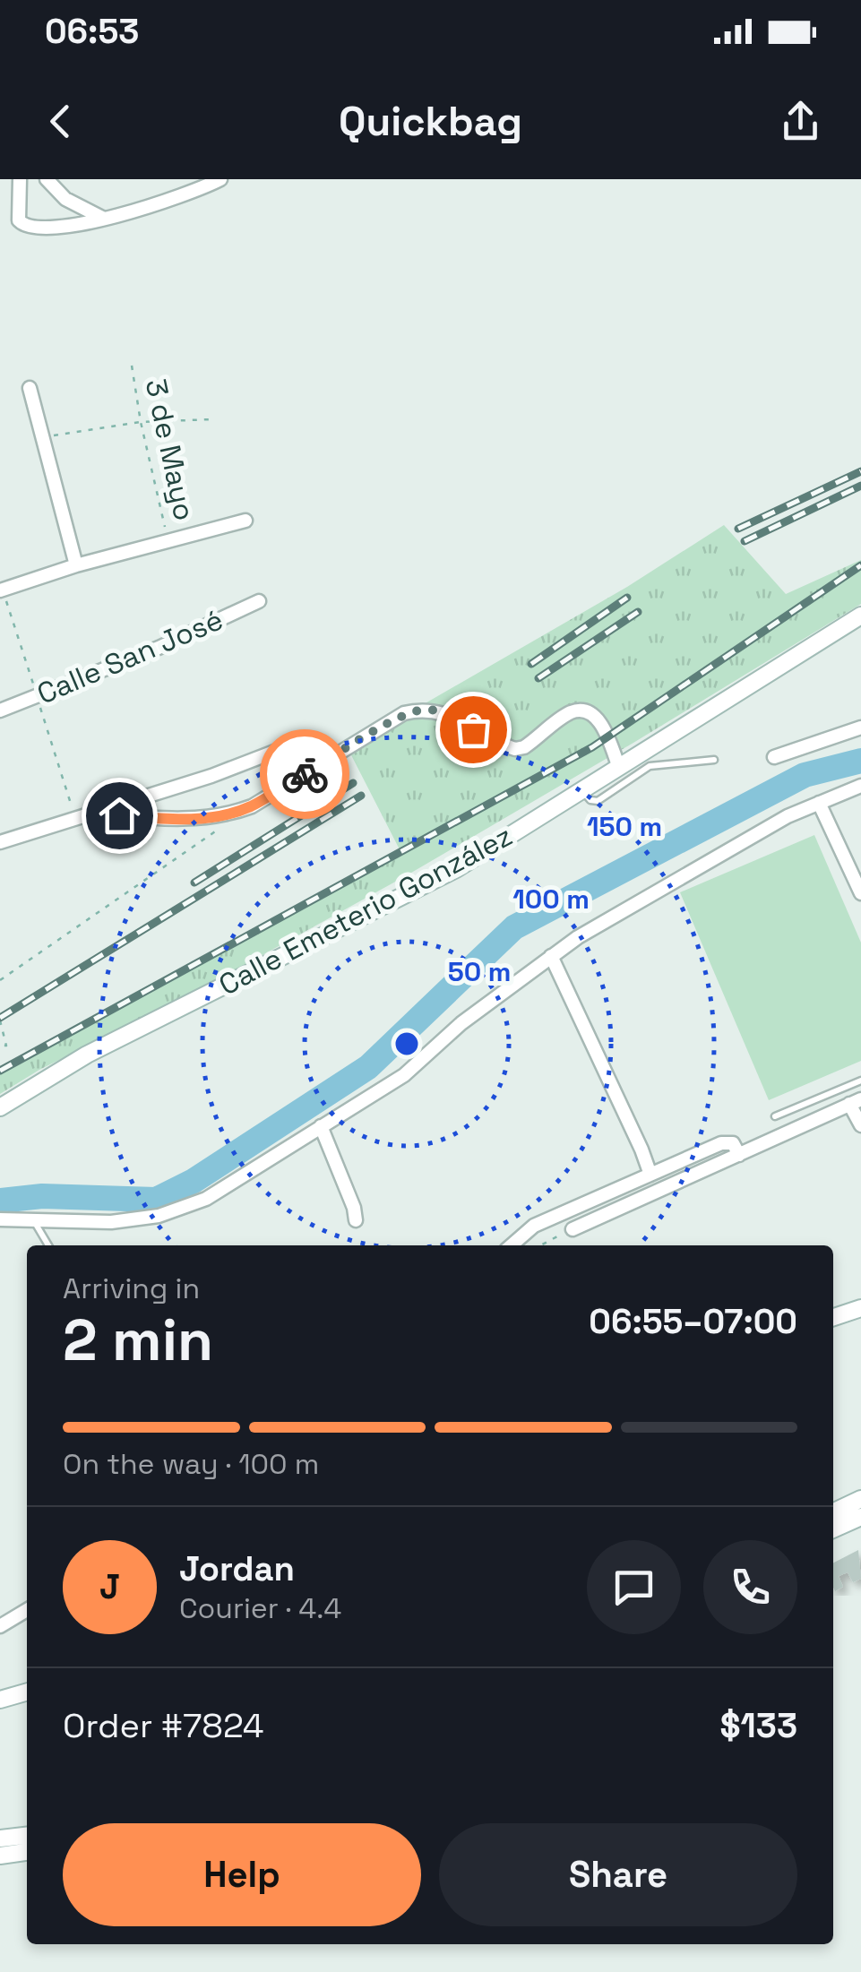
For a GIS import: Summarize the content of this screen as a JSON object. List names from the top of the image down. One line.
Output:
{"streets":{"street":["Calle San José","Calle Emeterio González"],"path":["3 de Mayo"]},"page":{"status":"06:53","header":"Quickbag","heading":["2 min","Arriving in","06:55–07:00"],"panel":["Jordan","Courier · 4.4","Order #7824","$133"],"bar":"On the way · 100 m","round":"J","buttons":["Help","Share"]},"rings":["150 m","100 m","50 m"]}
